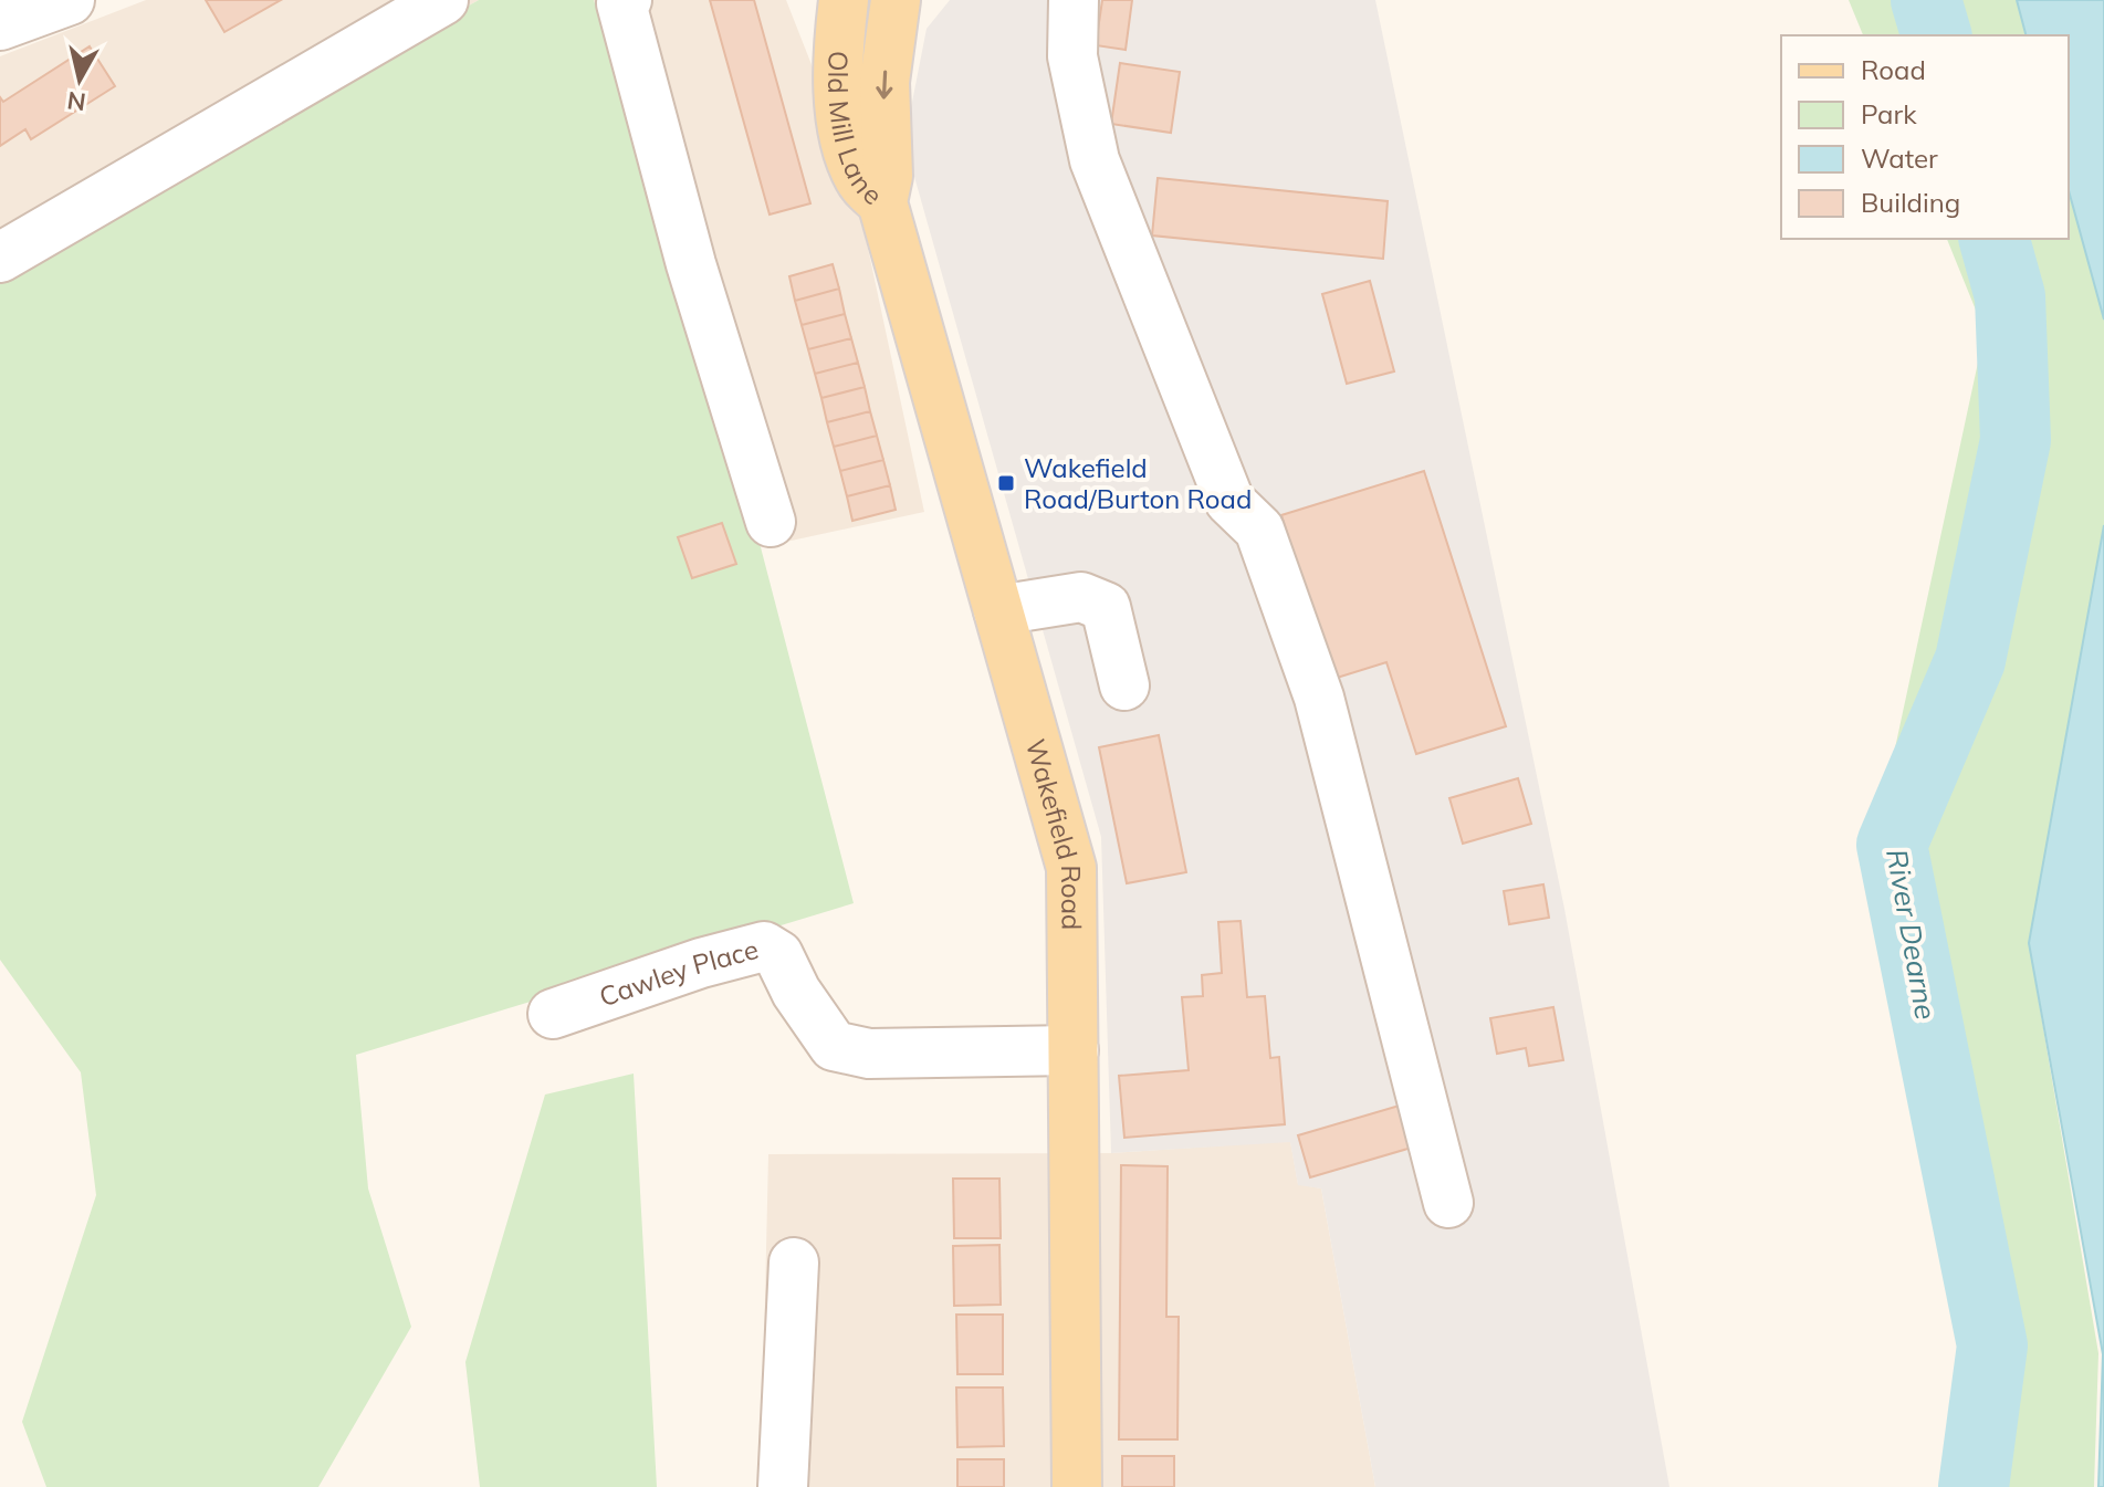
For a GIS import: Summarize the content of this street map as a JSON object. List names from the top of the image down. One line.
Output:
{"streets":{"main road":["Old Mill Lane","Wakefield Road"],"street":["Cawley Place"]},"crossings":[["Old Mill Lane","Wakefield Road"],["Wakefield Road","Cawley Place"]],"water":["River Dearne"],"places":{"transit":["Wakefield Road/Burton Road"]},"legend":["Road","Park","Water","Building"],"north":"bottom"}
